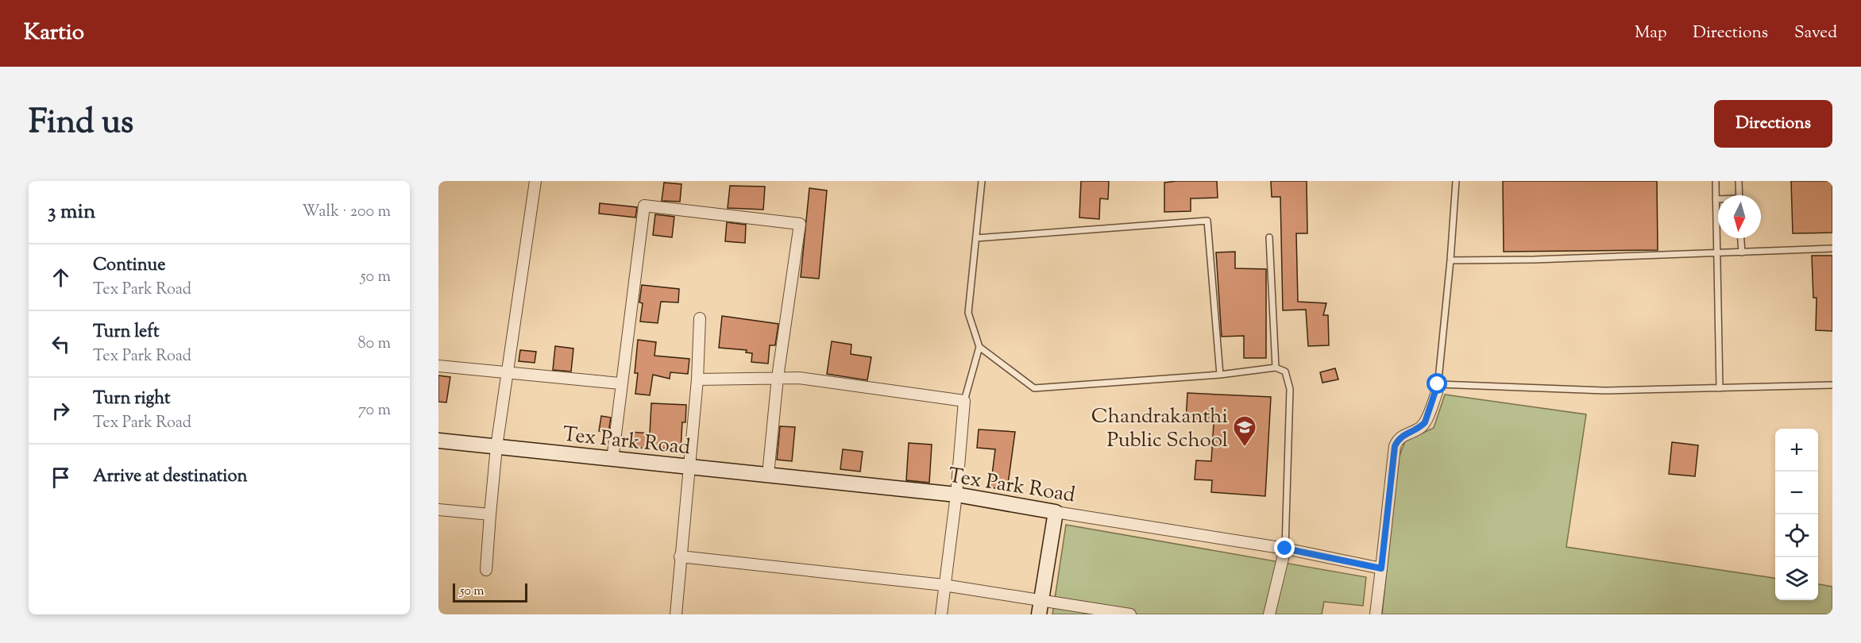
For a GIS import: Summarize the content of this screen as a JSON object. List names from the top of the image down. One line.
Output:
{"streets":{"street":["Tex Park Road"]},"places":{"school or university":["Chandrakanthi Public School"]},"scale_bar":"50 m","north":"bottom","page":{"header":"Kartio","nav":["Map","Directions","Saved"],"title":"Find us","buttons":"Directions","heading":["3 min","Walk · 200 m"],"list":[["Continue","Tex Park Road","50 m"],["Turn left","Tex Park Road","80 m"],["Turn right","Tex Park Road","70 m"],"Arrive at destination"],"map_buttons":["+","−"],"scale":"50 m"}}
